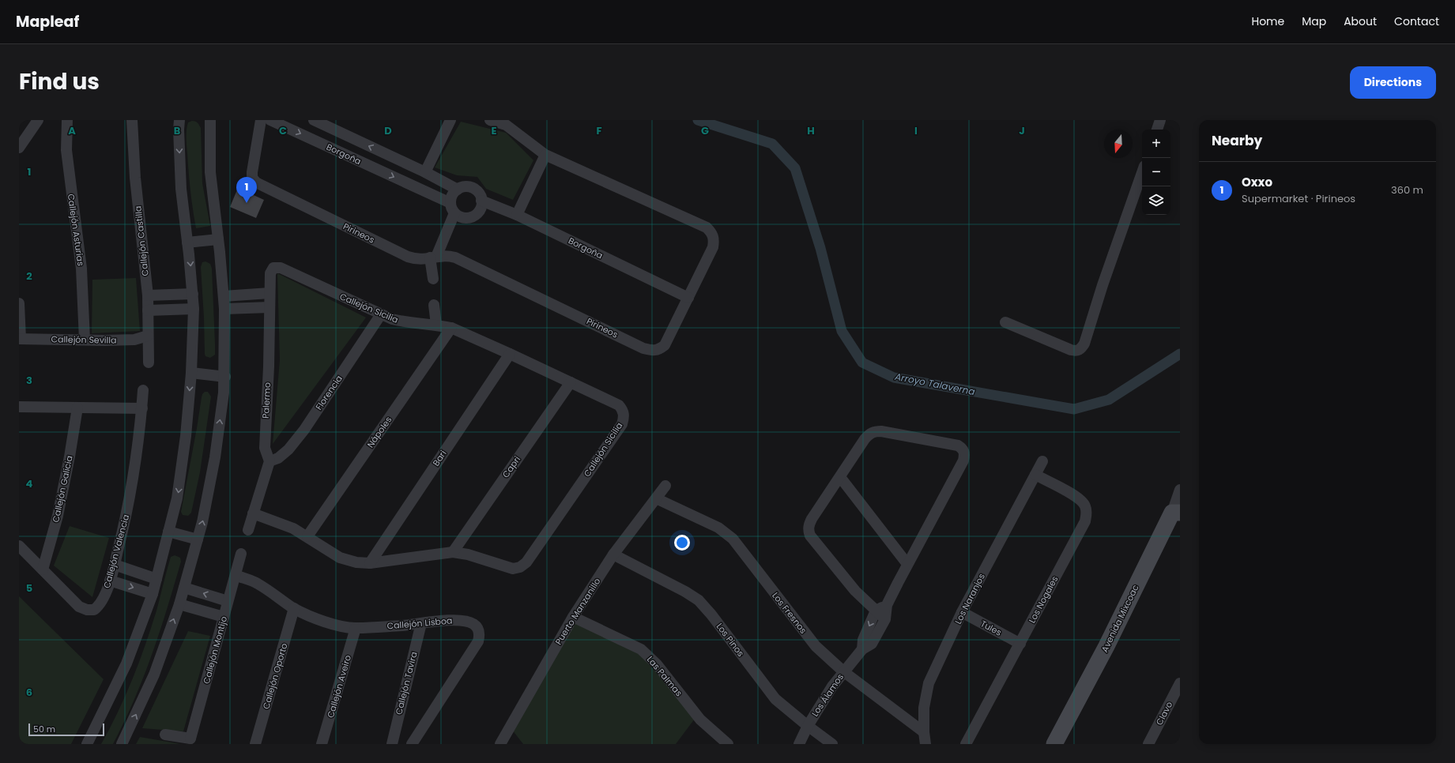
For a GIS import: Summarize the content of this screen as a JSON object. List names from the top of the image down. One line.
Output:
{"streets":{"street":["Borgoña","Callejón Asturias","Pirineos","Callejón Castilla","Callejón Sicilia","Callejón Sevilla","Florencia","Palermo","Nápoles","Bari","Capri","Callejón Galicia","Callejón Valencia","Los Naranjos","Los Nogales","Puerto Manzanillo","Los Fresnos","Avenida Mixcoac","Callejón Lisboa","Tules","Los Pinos","Callejón Montijo","Callejón Oporto","Las Palmas","Callejón Tavira","Callejón Aveiro","Los Álamos","Clavo"]},"crossings":[["Borgoña","Pirineos"],["Callejón Asturias","Callejón Sevilla"],["Callejón Castilla","Callejón Sevilla"],["Callejón Sicilia","Florencia"],["Callejón Sicilia","Palermo"],["Callejón Sicilia","Nápoles"],["Callejón Sicilia","Bari"],["Callejón Sicilia","Capri"],["Florencia","Palermo"],["Callejón Galicia","Callejón Valencia"],["Los Naranjos","Los Nogales"],["Los Naranjos","Los Fresnos"],["Los Naranjos","Tules"],["Los Nogales","Tules"],["Puerto Manzanillo","Los Fresnos"],["Puerto Manzanillo","Los Pinos"],["Puerto Manzanillo","Las Palmas"],["Los Fresnos","Los Álamos"],["Callejón Lisboa","Callejón Montijo"],["Callejón Lisboa","Callejón Oporto"],["Callejón Lisboa","Callejón Tavira"],["Callejón Lisboa","Callejón Aveiro"],["Los Pinos","Los Álamos"]],"water":["Arroyo Talaverna"],"scale_bar":"50 m","north":"bottom","page":{"header":"Mapleaf","nav":["Home","Map","About","Contact"],"title":"Find us","buttons":"Directions","heading":"Nearby","map_buttons":["+","−"],"list":[{"mark":"1","name":"Oxxo","note":"Supermarket · Pirineos","value":"360 m"}],"pins":"1","scale":"50 m"},"grid":{"columns":["A","B","C","D","E","F","G","H","I","J"],"rows":["1","2","3","4","5","6"]}}
